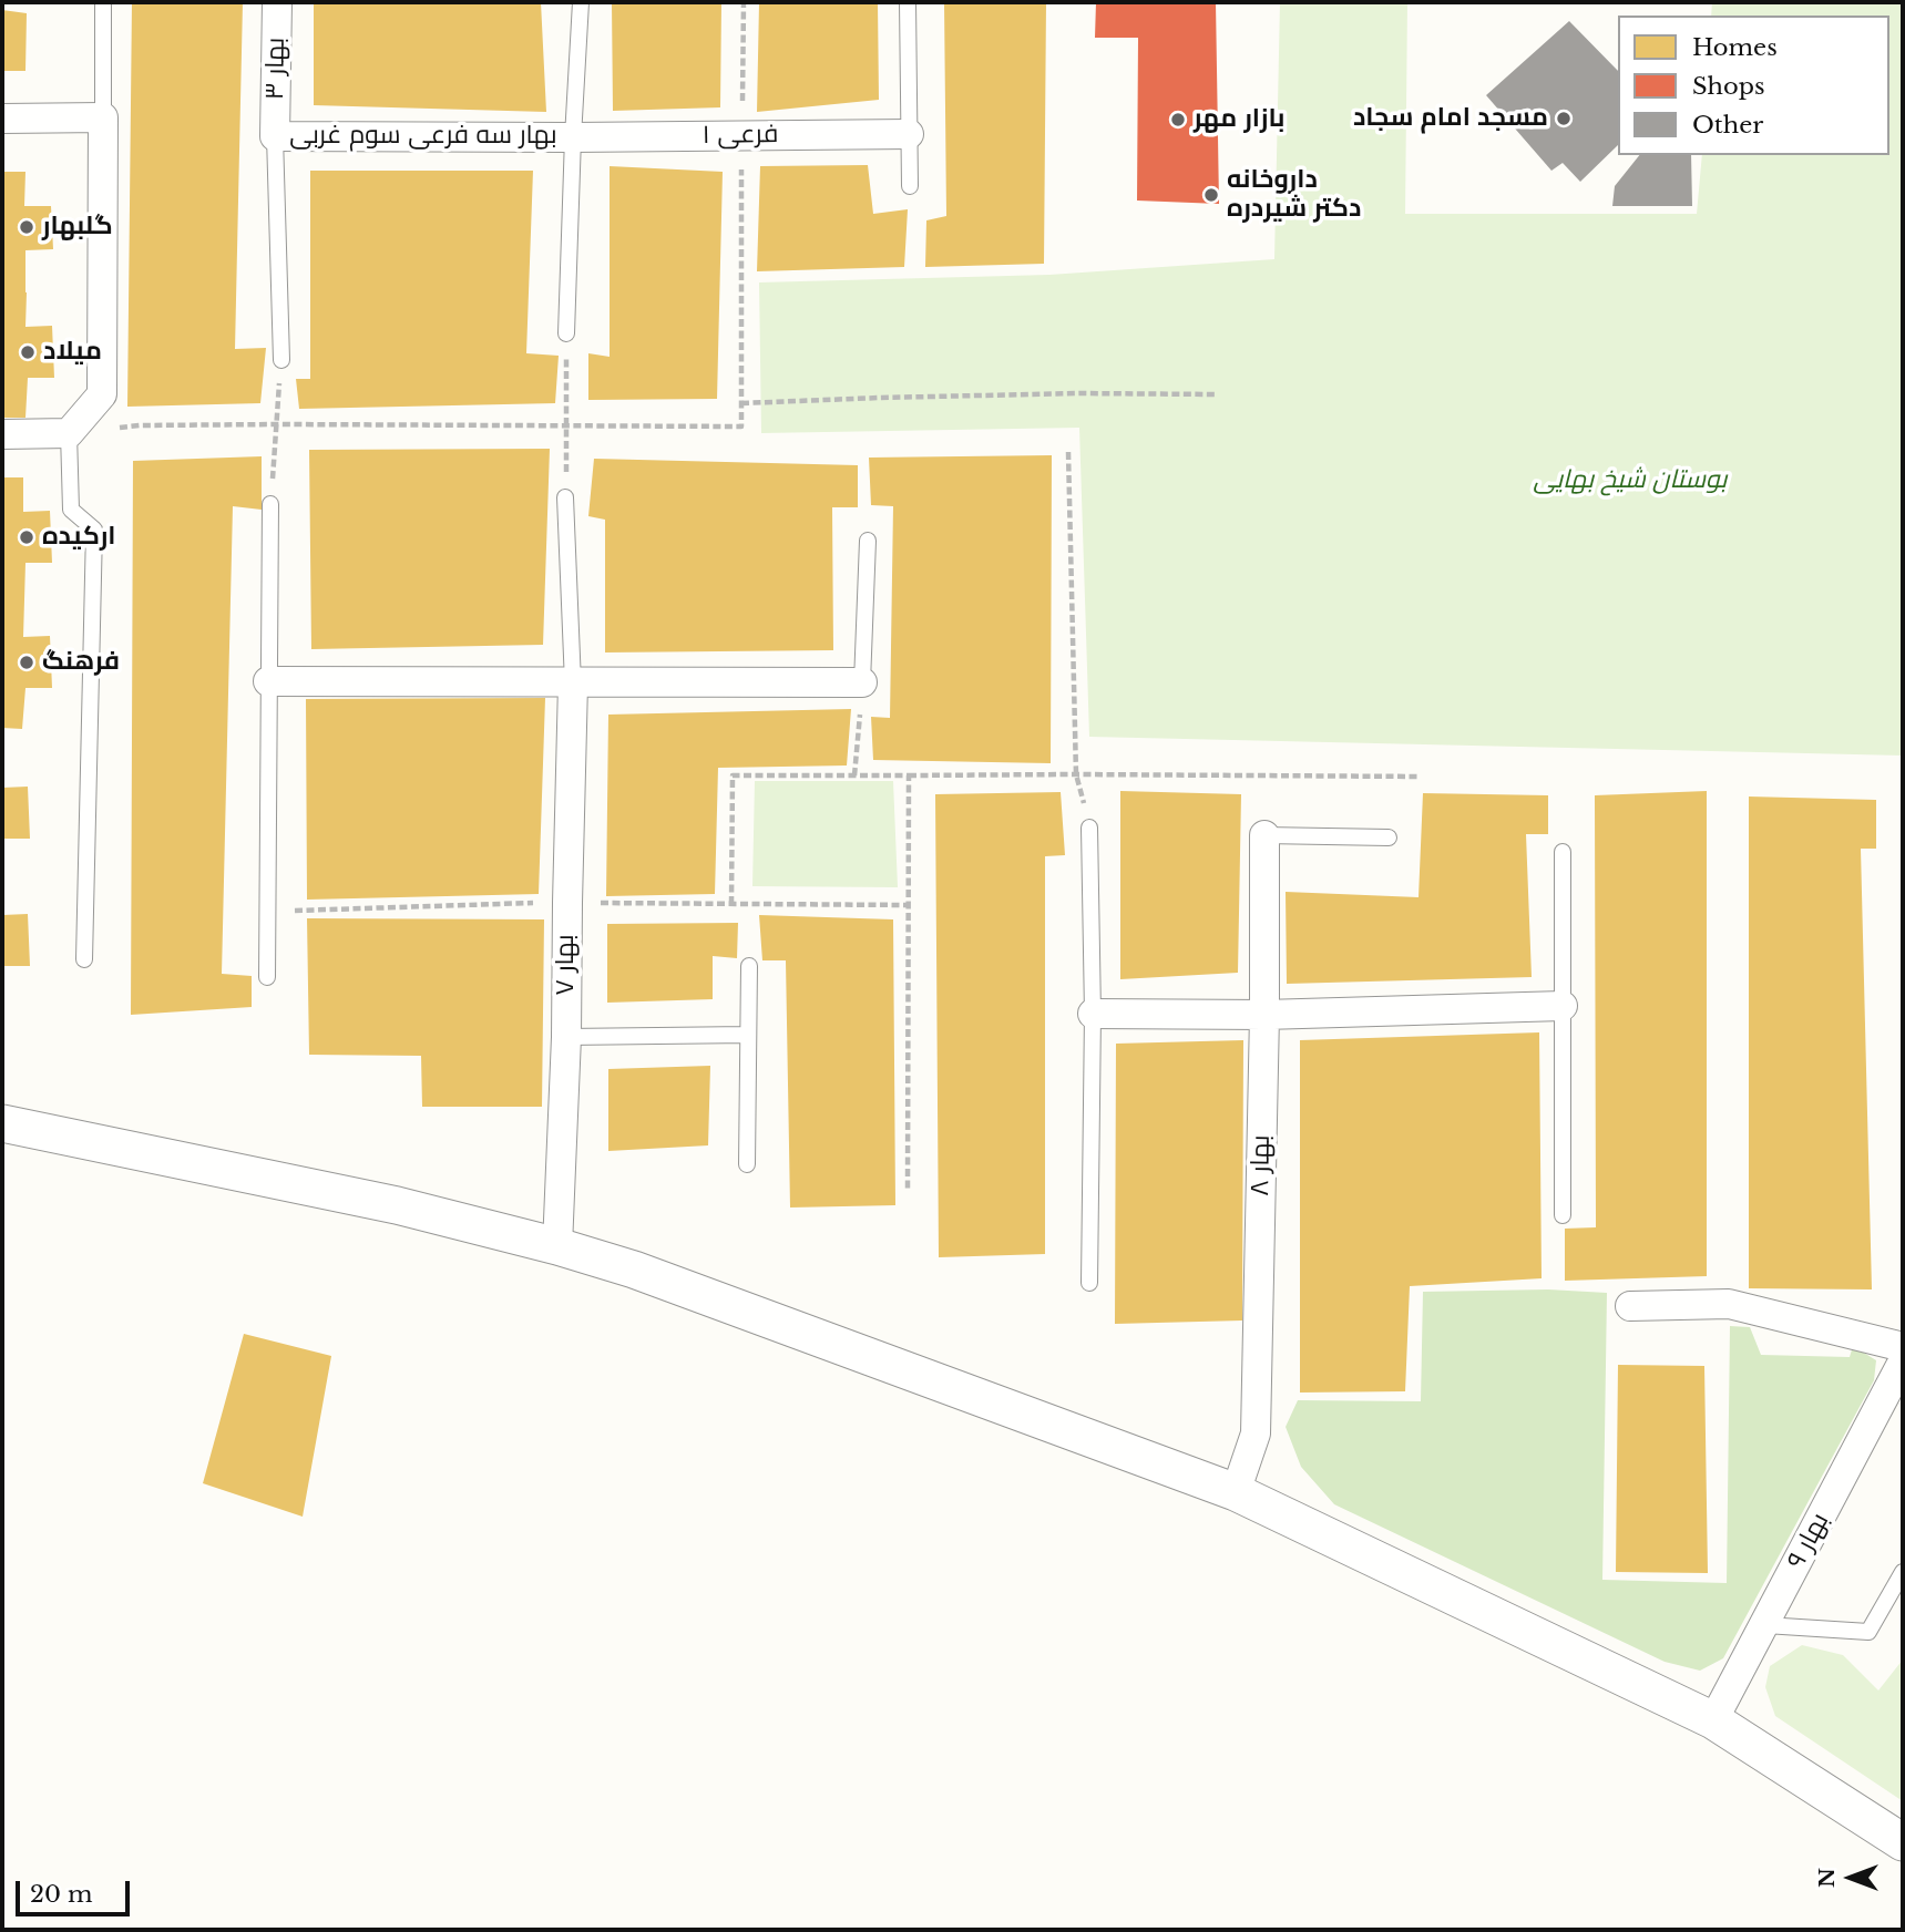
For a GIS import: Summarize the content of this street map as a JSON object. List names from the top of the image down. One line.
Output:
{"streets":{"street":["بهار ۳","فرعی ۱","بهار سه فرعی سوم غربی","بهار ۷","بهار ۸","بهار ۹"]},"crossings":[["بهار ۳","بهار سه فرعی سوم غربی"],["فرعی ۱","بهار سه فرعی سوم غربی"]],"parks":["بوستان شیخ بهایی"],"places":["مسجد امام سجاد","بازار مهر","داروخانه دکتر شیردره","گلبهار","میلاد","ارکیده","فرهنگ"],"legend":["Homes","Shops","Other"],"scale_bar":"20 m","north":"left"}
